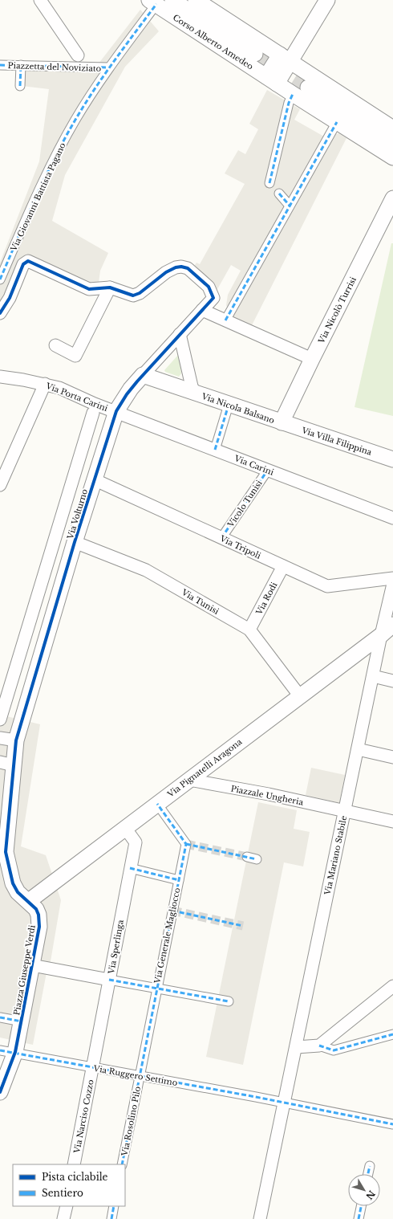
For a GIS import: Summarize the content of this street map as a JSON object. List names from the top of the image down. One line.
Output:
{"streets":{"street":["Corso Alberto Amedeo","Piazzetta del Noviziato","Via Giovanni Battista Pagano","Via Nicolò Turrisi","Via Porta Carini","Via Nicola Balsano","Via Villa Filippina","Via Carini","Vicolo Tunisi","Via Volturno","Via Tripoli","Via Rodi","Via Tunisi","Via Pignatelli Aragona","Piazzale Ungheria","Via Mariano Stabile","Via Generale Magliocco","Via Sperlinga","Piazza Giuseppe Verdi","Via Ruggero Settimo","Via Narciso Cozzo","Via Rosolino Pilo"]},"crossings":[["Corso Alberto Amedeo","Via Giovanni Battista Pagano"],["Piazzetta del Noviziato","Via Giovanni Battista Pagano"],["Via Nicolò Turrisi","Via Nicola Balsano"],["Via Nicolò Turrisi","Via Villa Filippina"],["Via Porta Carini","Via Carini"],["Via Porta Carini","Via Volturno"],["Via Nicola Balsano","Via Villa Filippina"],["Via Nicola Balsano","Via Volturno"],["Via Carini","Vicolo Tunisi"],["Via Carini","Via Volturno"],["Vicolo Tunisi","Via Tripoli"],["Via Volturno","Via Tripoli"],["Via Volturno","Via Tunisi"],["Via Volturno","Piazza Giuseppe Verdi"],["Via Tripoli","Via Rodi"],["Via Rodi","Via Tunisi"],["Via Tunisi","Via Pignatelli Aragona"],["Via Pignatelli Aragona","Piazzale Ungheria"],["Via Pignatelli Aragona","Via Mariano Stabile"],["Via Pignatelli Aragona","Via Generale Magliocco"],["Via Pignatelli Aragona","Via Sperlinga"],["Via Pignatelli Aragona","Piazza Giuseppe Verdi"],["Piazzale Ungheria","Via Mariano Stabile"],["Via Mariano Stabile","Via Ruggero Settimo"],["Via Generale Magliocco","Via Ruggero Settimo"],["Via Generale Magliocco","Via Rosolino Pilo"],["Via Sperlinga","Via Ruggero Settimo"],["Via Sperlinga","Via Narciso Cozzo"],["Piazza Giuseppe Verdi","Via Ruggero Settimo"],["Via Ruggero Settimo","Via Narciso Cozzo"],["Via Ruggero Settimo","Via Rosolino Pilo"]],"legend":["Pista ciclabile","Sentiero"],"north":"bottom right"}
